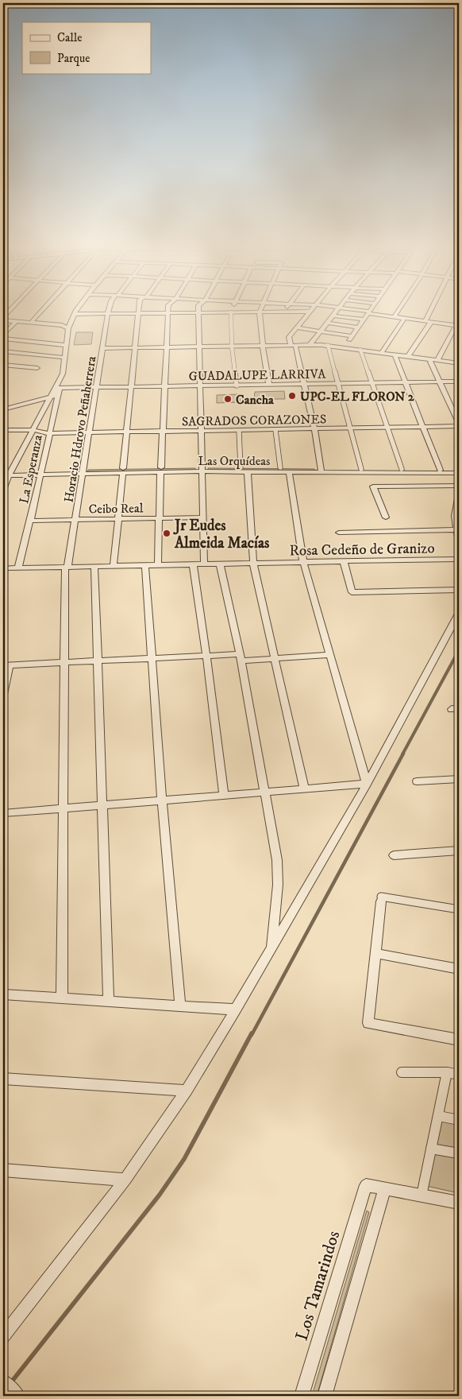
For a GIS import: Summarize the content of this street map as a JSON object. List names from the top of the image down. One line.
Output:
{"streets":{"street":["GUADALUPE LARRIVA","SAGRADOS CORAZONES","Horacio Hdrovo Peñaherrera","Las Orquídeas","La Esperanza","Ceibo Real","Rosa Cedeño de Granizo","Los Tamarindos"]},"crossings":[["GUADALUPE LARRIVA","Horacio Hdrovo Peñaherrera"],["GUADALUPE LARRIVA","La Esperanza"],["SAGRADOS CORAZONES","Horacio Hdrovo Peñaherrera"],["SAGRADOS CORAZONES","La Esperanza"],["Horacio Hdrovo Peñaherrera","Las Orquídeas"],["Horacio Hdrovo Peñaherrera","Ceibo Real"],["Horacio Hdrovo Peñaherrera","Rosa Cedeño de Granizo"],["Las Orquídeas","La Esperanza"],["La Esperanza","Ceibo Real"],["La Esperanza","Rosa Cedeño de Granizo"]],"places":["UPC-EL FLORON 2","Cancha","Jr Eudes Almeida Macías"],"legend":["Calle","Parque"]}
